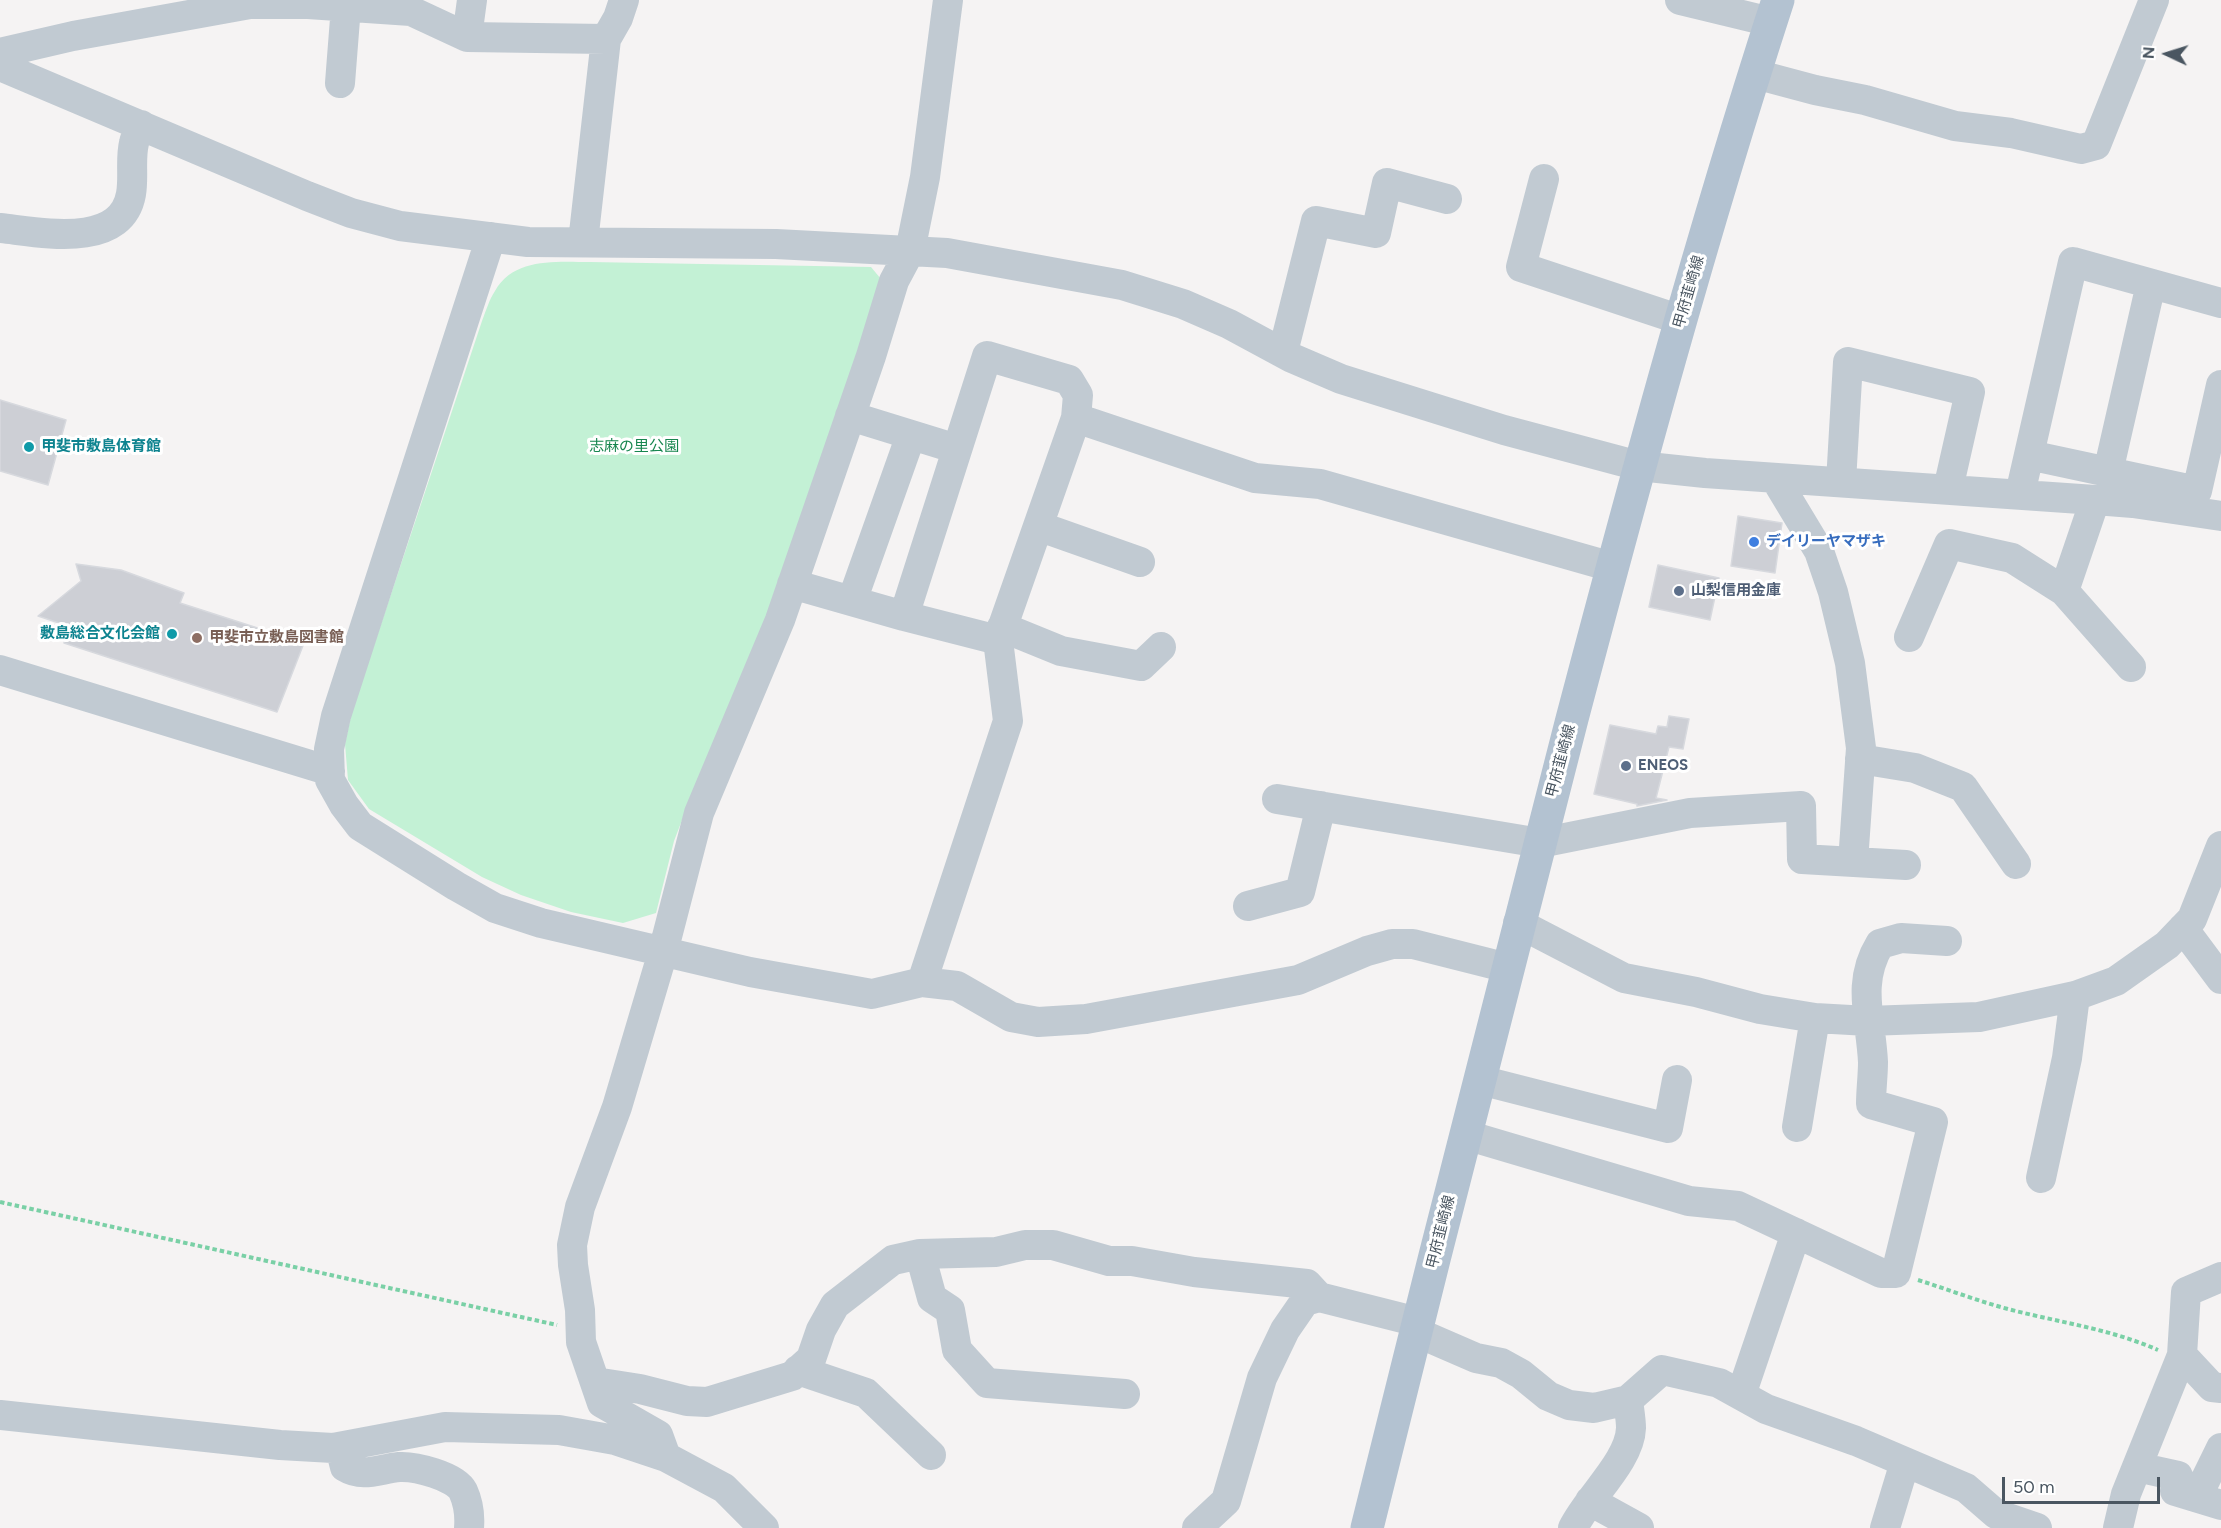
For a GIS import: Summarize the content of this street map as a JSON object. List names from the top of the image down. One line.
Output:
{"streets":{"main road":["甲府韮崎線"]},"parks":["志麻の里公園"],"places":["甲斐市敷島体育館","デイリーヤマザキ","山梨信用金庫","敷島総合文化会館","甲斐市立敷島図書館","ENEOS"],"scale_bar":"50 m","north":"left"}
